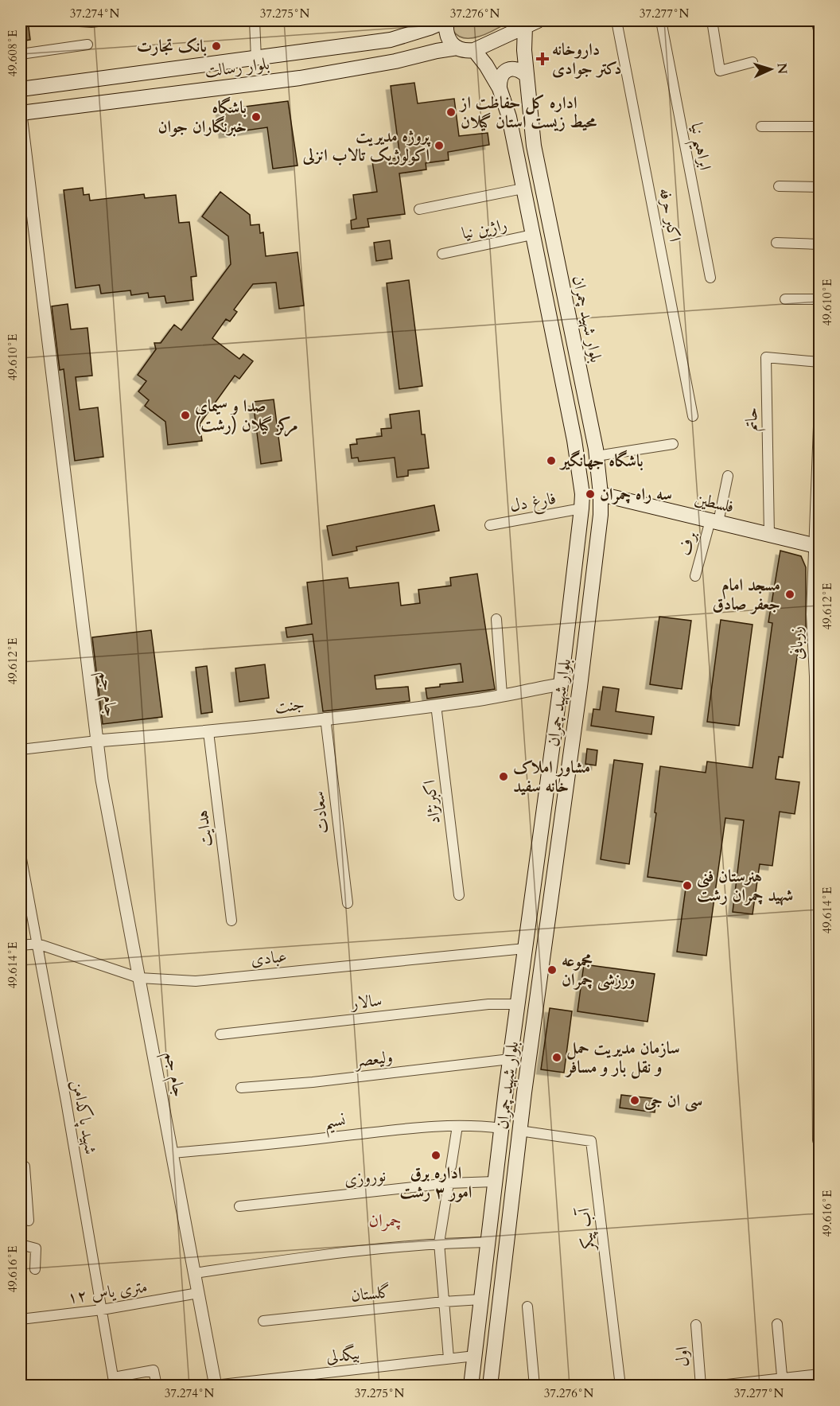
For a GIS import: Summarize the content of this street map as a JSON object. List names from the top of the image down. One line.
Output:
{"streets":{"main road":["بلوار رسالت","بلوار شهید چمران","فلسطین"],"street":["ابراهیم نیا","اکبر حرفه","راژین نیا","حاتم","فارغ دل","برف","زربافی","جام جم","جنت","اکبرنژاد","سعادت","هدایت","عبادی","سالار","ولیعصر","شهید پاکدامن","نسیم","نوروزی","آب پیکر","۱۲ متری یاس","گلستان","بیگدلی","اول"]},"crossings":[["بلوار رسالت","بلوار شهید چمران"],["بلوار رسالت","جام جم"],["راژین نیا","بلوار شهید چمران"],["بلوار شهید چمران","فارغ دل"],["بلوار شهید چمران","فلسطین"],["بلوار شهید چمران","جنت"],["بلوار شهید چمران","عبادی"],["بلوار شهید چمران","سالار"],["بلوار شهید چمران","ولیعصر"],["بلوار شهید چمران","نسیم"],["بلوار شهید چمران","نوروزی"],["بلوار شهید چمران","آب پیکر"],["بلوار شهید چمران","گلستان"],["بلوار شهید چمران","بیگدلی"],["حاتم","فلسطین"],["فلسطین","برف"],["فلسطین","زربافی"],["جام جم","جنت"],["جام جم","عبادی"],["جام جم","نسیم"],["جام جم","۱۲ متری یاس"],["جام جم","بیگدلی"],["جنت","اکبرنژاد"],["جنت","سعادت"],["جنت","هدایت"],["عبادی","شهید پاکدامن"],["شهید پاکدامن","۱۲ متری یاس"]],"districts":["چمران"],"places":{"other":["بانک تجارت","اداره کل حفاظت از محیط زیست استان گیلان","باشگاه خبرنگاران جوان","پروژه مدیریت اکولوژیک تالاب انزلی","صدا و سیمای مرکز گیلان (رشت)","باشگاه جهانگیر","سه راه چمران","مسجد امام جعفر صادق","مشاور املاک خانه سفید","هنرستان فنی شهید چمران رشت","مجموعه ورزشی چمران","سازمان مدیریت حمل و نقل بار و مسافر","سی ان جی","اداره برق امور ۳ رشت"],"health":["داروخانه دکتر جوادی"]},"north":"right","coordinates":["37.274°N","37.275°N","37.276°N","37.277°N","49.608°E","49.610°E","49.612°E","49.614°E","49.616°E"]}
